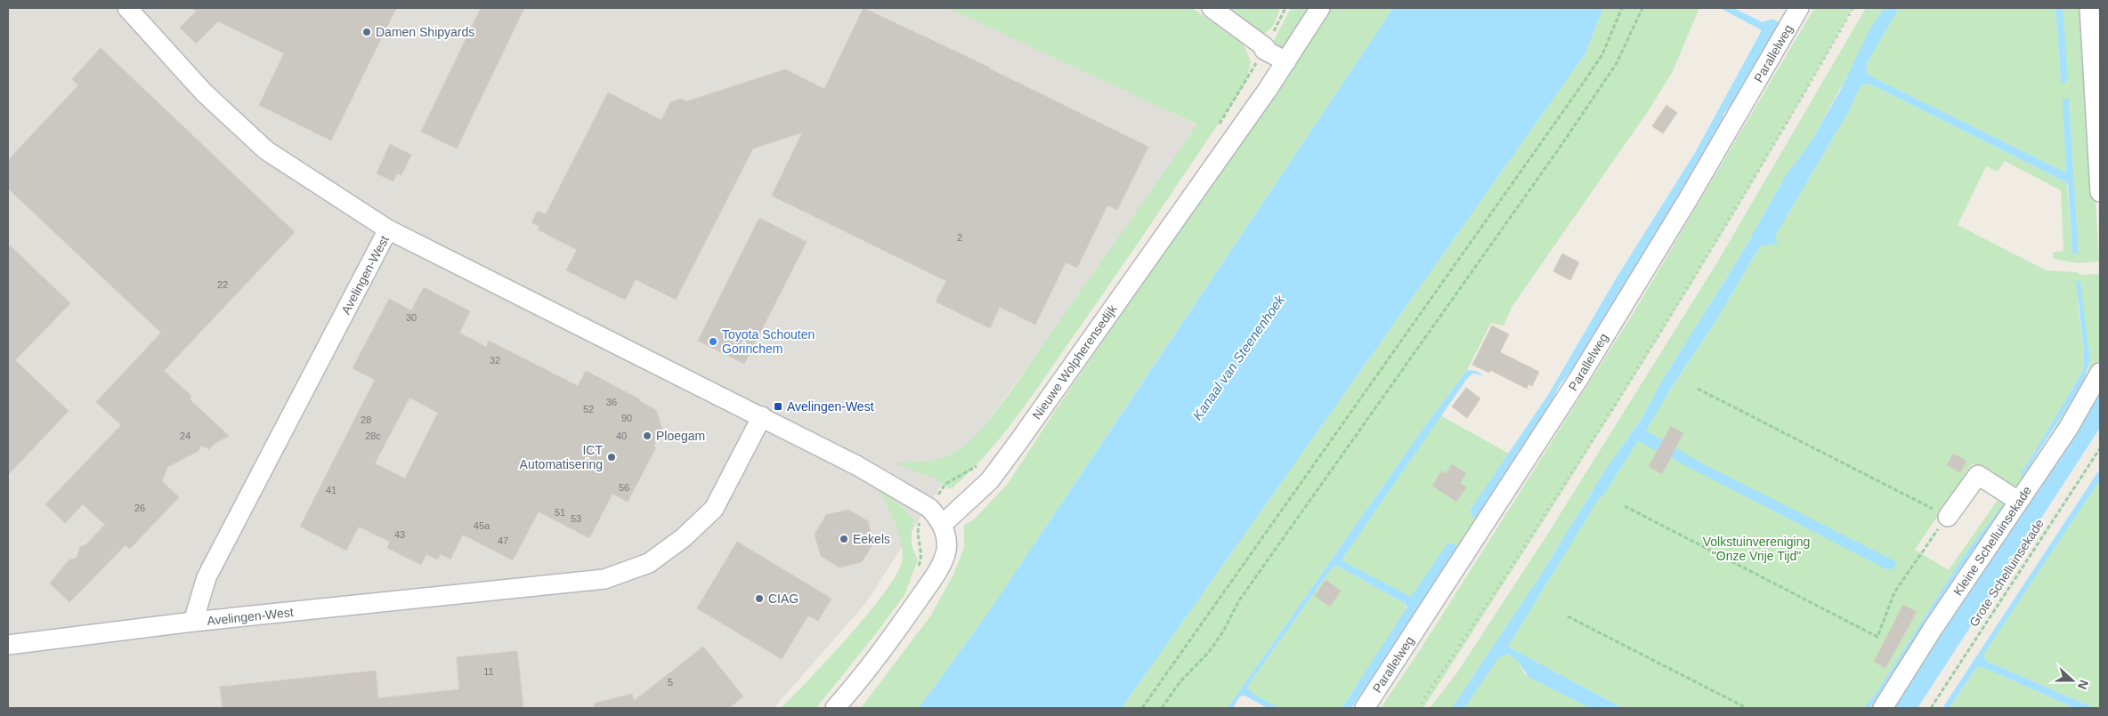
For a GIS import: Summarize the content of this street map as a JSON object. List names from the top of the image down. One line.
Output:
{"streets":{"street":["Parallelweg","Avelingen-West","Nieuwe Wolpherensedijk","Kleine Schelluinsekade"],"path":["Grote Schelluinsekade"]},"crossings":[["Avelingen-West","Nieuwe Wolpherensedijk"]],"water":["Kanaal van Steenenhoek"],"parks":["Volkstuinvereniging \"Onze Vrije Tijd\""],"places":{"other":["Damen Shipyards","Toyota Schouten Gorinchem","Ploegam","ICT Automatisering","Eekels","CIAG"],"transit":["Avelingen-West"]},"house_numbers":["2","22","30","32","36","52","90","28","24","28c","40","56","41","26","51","53","45a","43","47","11","5"],"north":"right"}
